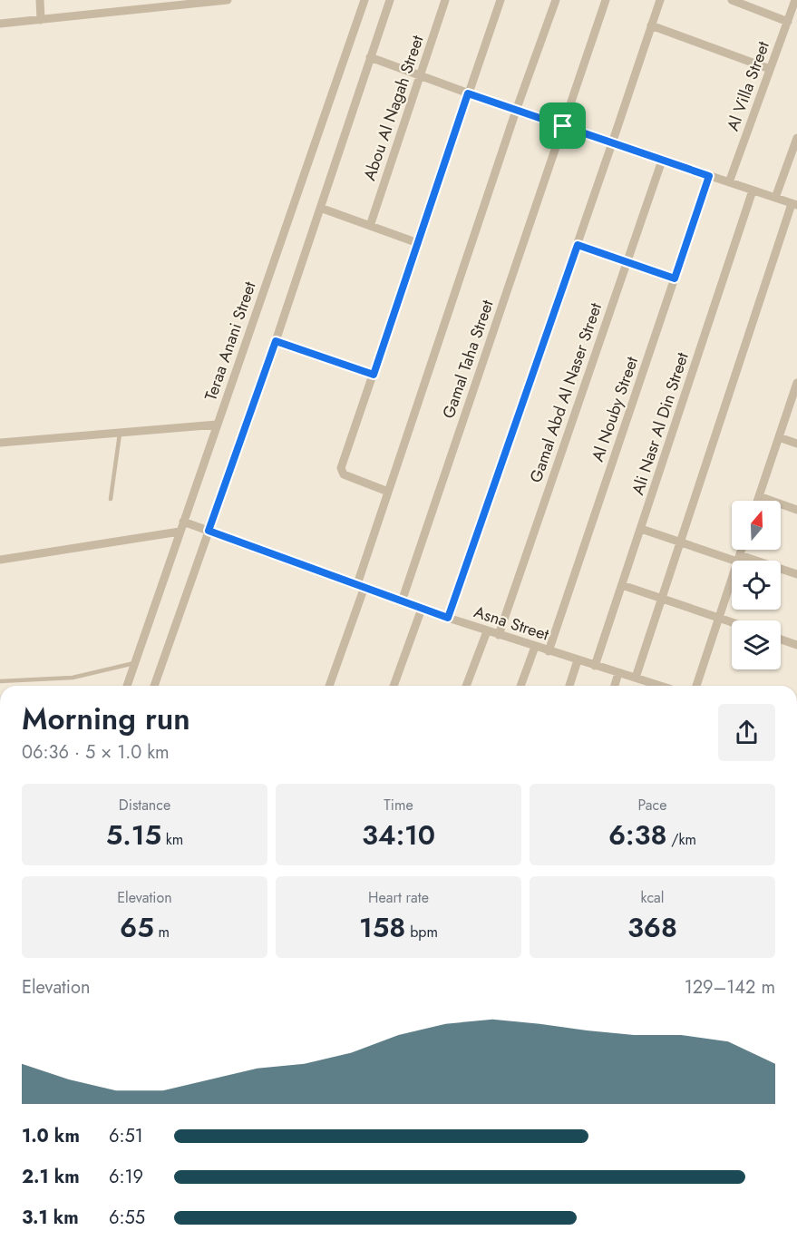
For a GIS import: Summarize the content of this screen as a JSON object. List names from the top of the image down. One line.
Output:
{"streets":{"street":["Al Villa Street","Abou Al Nagah Street","Teraa Anani Street","Gamal Taha Street","Gamal Abd Al Naser Street","Al Nouby Street","Ali Nasr Al Din Street","Asna Street"]},"crossings":[["Teraa Anani Street","Asna Street"],["Gamal Taha Street","Asna Street"],["Gamal Abd Al Naser Street","Asna Street"],["Al Nouby Street","Asna Street"],["Ali Nasr Al Din Street","Asna Street"]],"north":"top","page":{"heading":["Morning run","06:36 · 5 × 1.0 km"],"stats":[["Distance","5.15 km"],["Time","34:10"],["Pace","6:38 /km"],["Elevation","65 m"],["Heart rate","158 bpm"],["kcal","368"]],"chart":["Elevation","129–142 m"],"list":[{"name":"1.0 km","note":"6:51"},{"name":"2.1 km","note":"6:19"},{"name":"3.1 km","note":"6:55"}]}}
